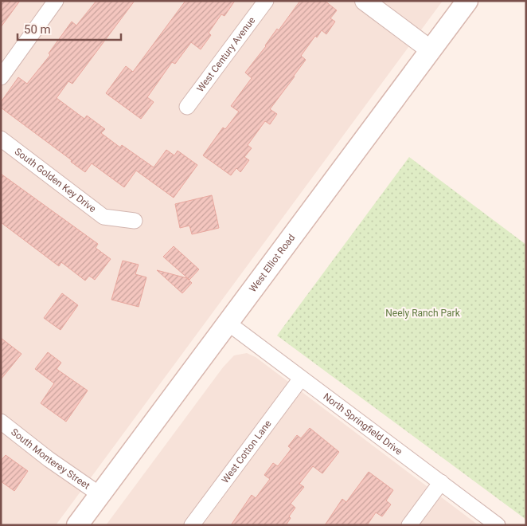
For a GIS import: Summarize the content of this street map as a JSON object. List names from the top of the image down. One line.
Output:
{"streets":{"main road":["West Elliot Road"],"street":["West Century Avenue","South Golden Key Drive","North Springfield Drive","West Cotton Lane","South Monterey Street"]},"crossings":[["West Elliot Road","North Springfield Drive"],["West Elliot Road","South Monterey Street"],["North Springfield Drive","West Cotton Lane"]],"parks":["Neely Ranch Park"],"scale_bar":"50 m"}
